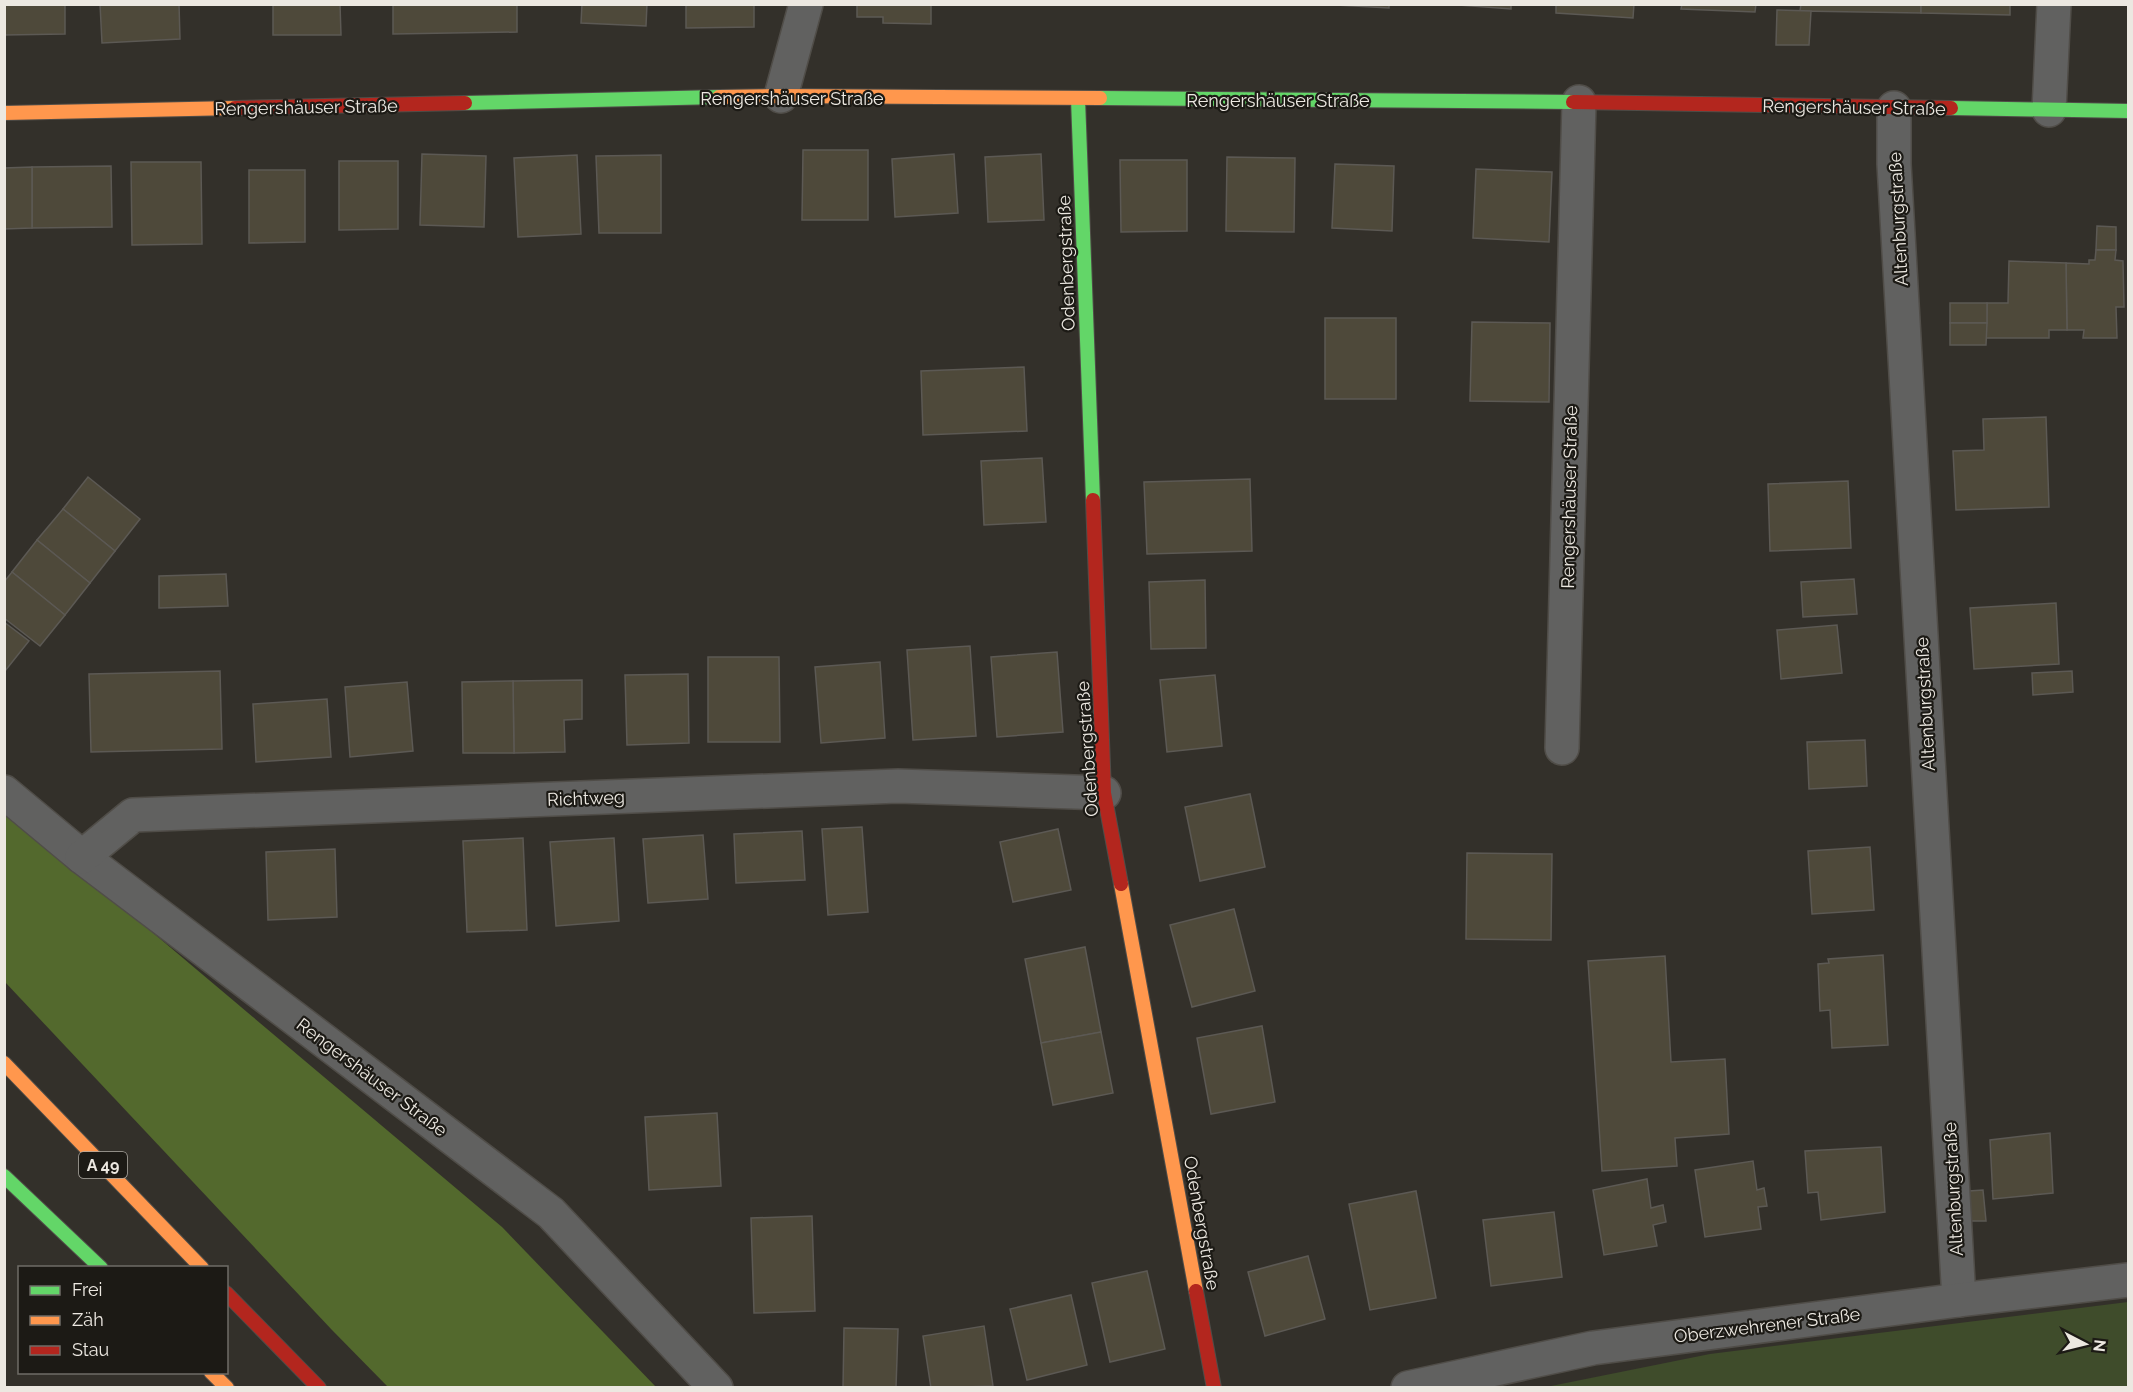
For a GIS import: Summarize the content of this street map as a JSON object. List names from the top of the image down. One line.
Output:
{"streets":{"main road":["Rengershäuser Straße","Odenbergstraße","A 49"],"street":["Altenburgstraße","Richtweg","Oberzwehrener Straße"]},"crossings":[["Rengershäuser Straße","Altenburgstraße"],["Rengershäuser Straße","Odenbergstraße"],["Rengershäuser Straße","Richtweg"],["Altenburgstraße","Oberzwehrener Straße"],["Odenbergstraße","Richtweg"]],"legend":["Frei","Zäh","Stau"],"north":"right"}
